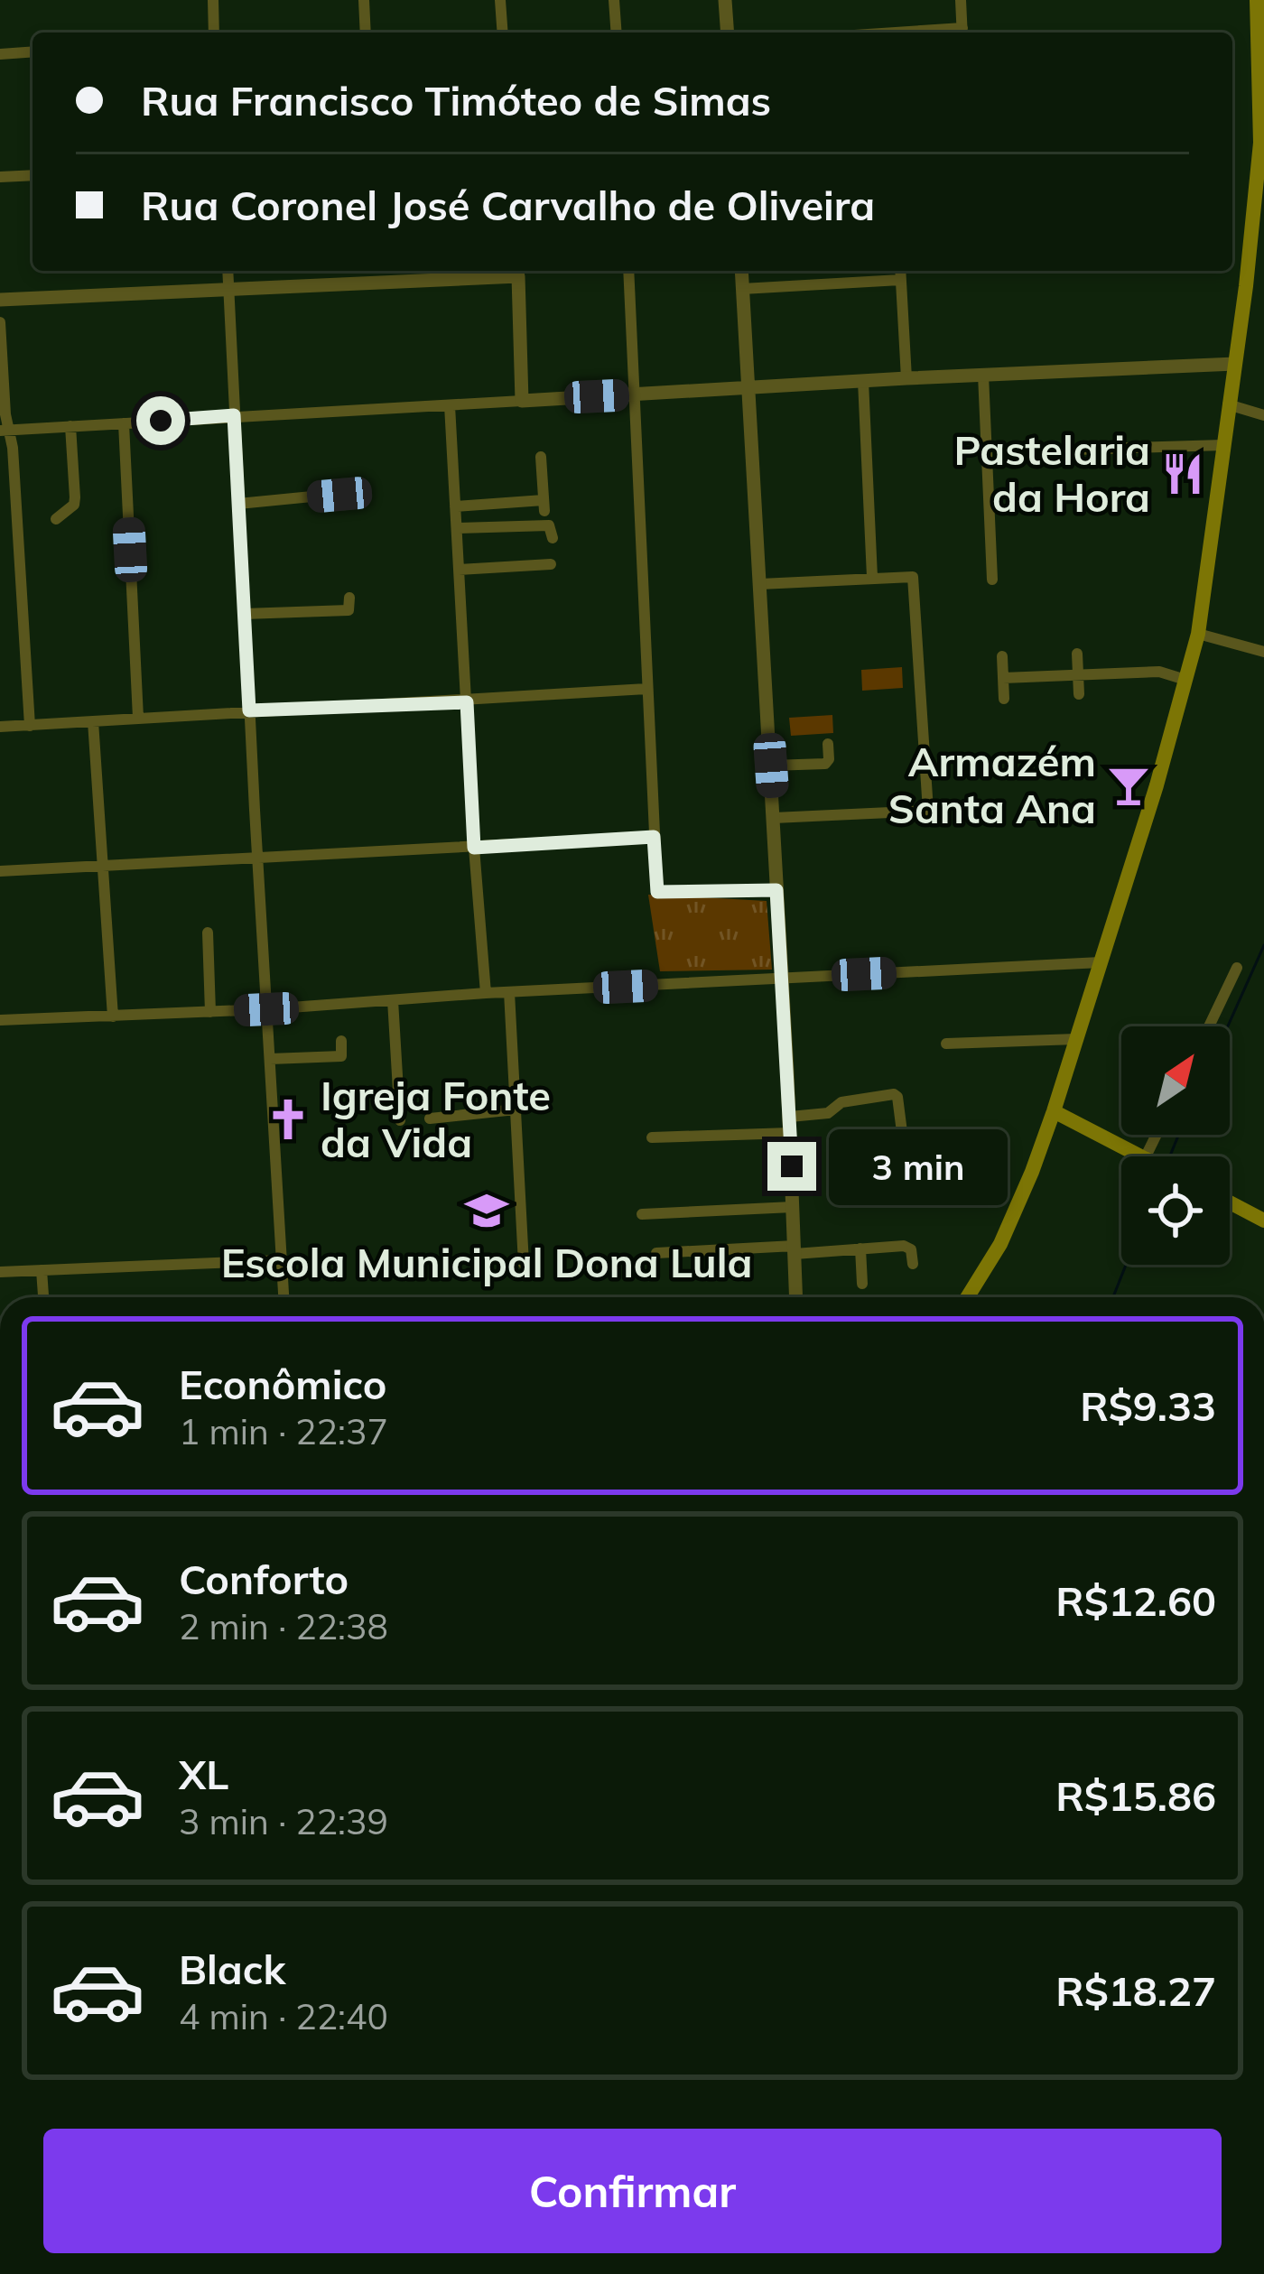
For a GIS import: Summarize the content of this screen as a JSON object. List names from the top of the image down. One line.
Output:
{"places":{"restaurant":["Pastelaria da Hora"],"bar":["Armazém Santa Ana"],"church":["Igreja Fonte da Vida"],"school or university":["Escola Municipal Dona Lula"]},"north":"top right","page":{"banner":["Rua Francisco Timóteo de Simas","Rua Coronel José Carvalho de Oliveira"],"bubble":"3 min","list":[{"name":"Econômico","note":"1 min · 22:37","value":"R$9.33"},{"name":"Conforto","note":"2 min · 22:38","value":"R$12.60"},{"name":"XL","note":"3 min · 22:39","value":"R$15.86"},{"name":"Black","note":"4 min · 22:40","value":"R$18.27"}],"buttons":"Confirmar"}}
